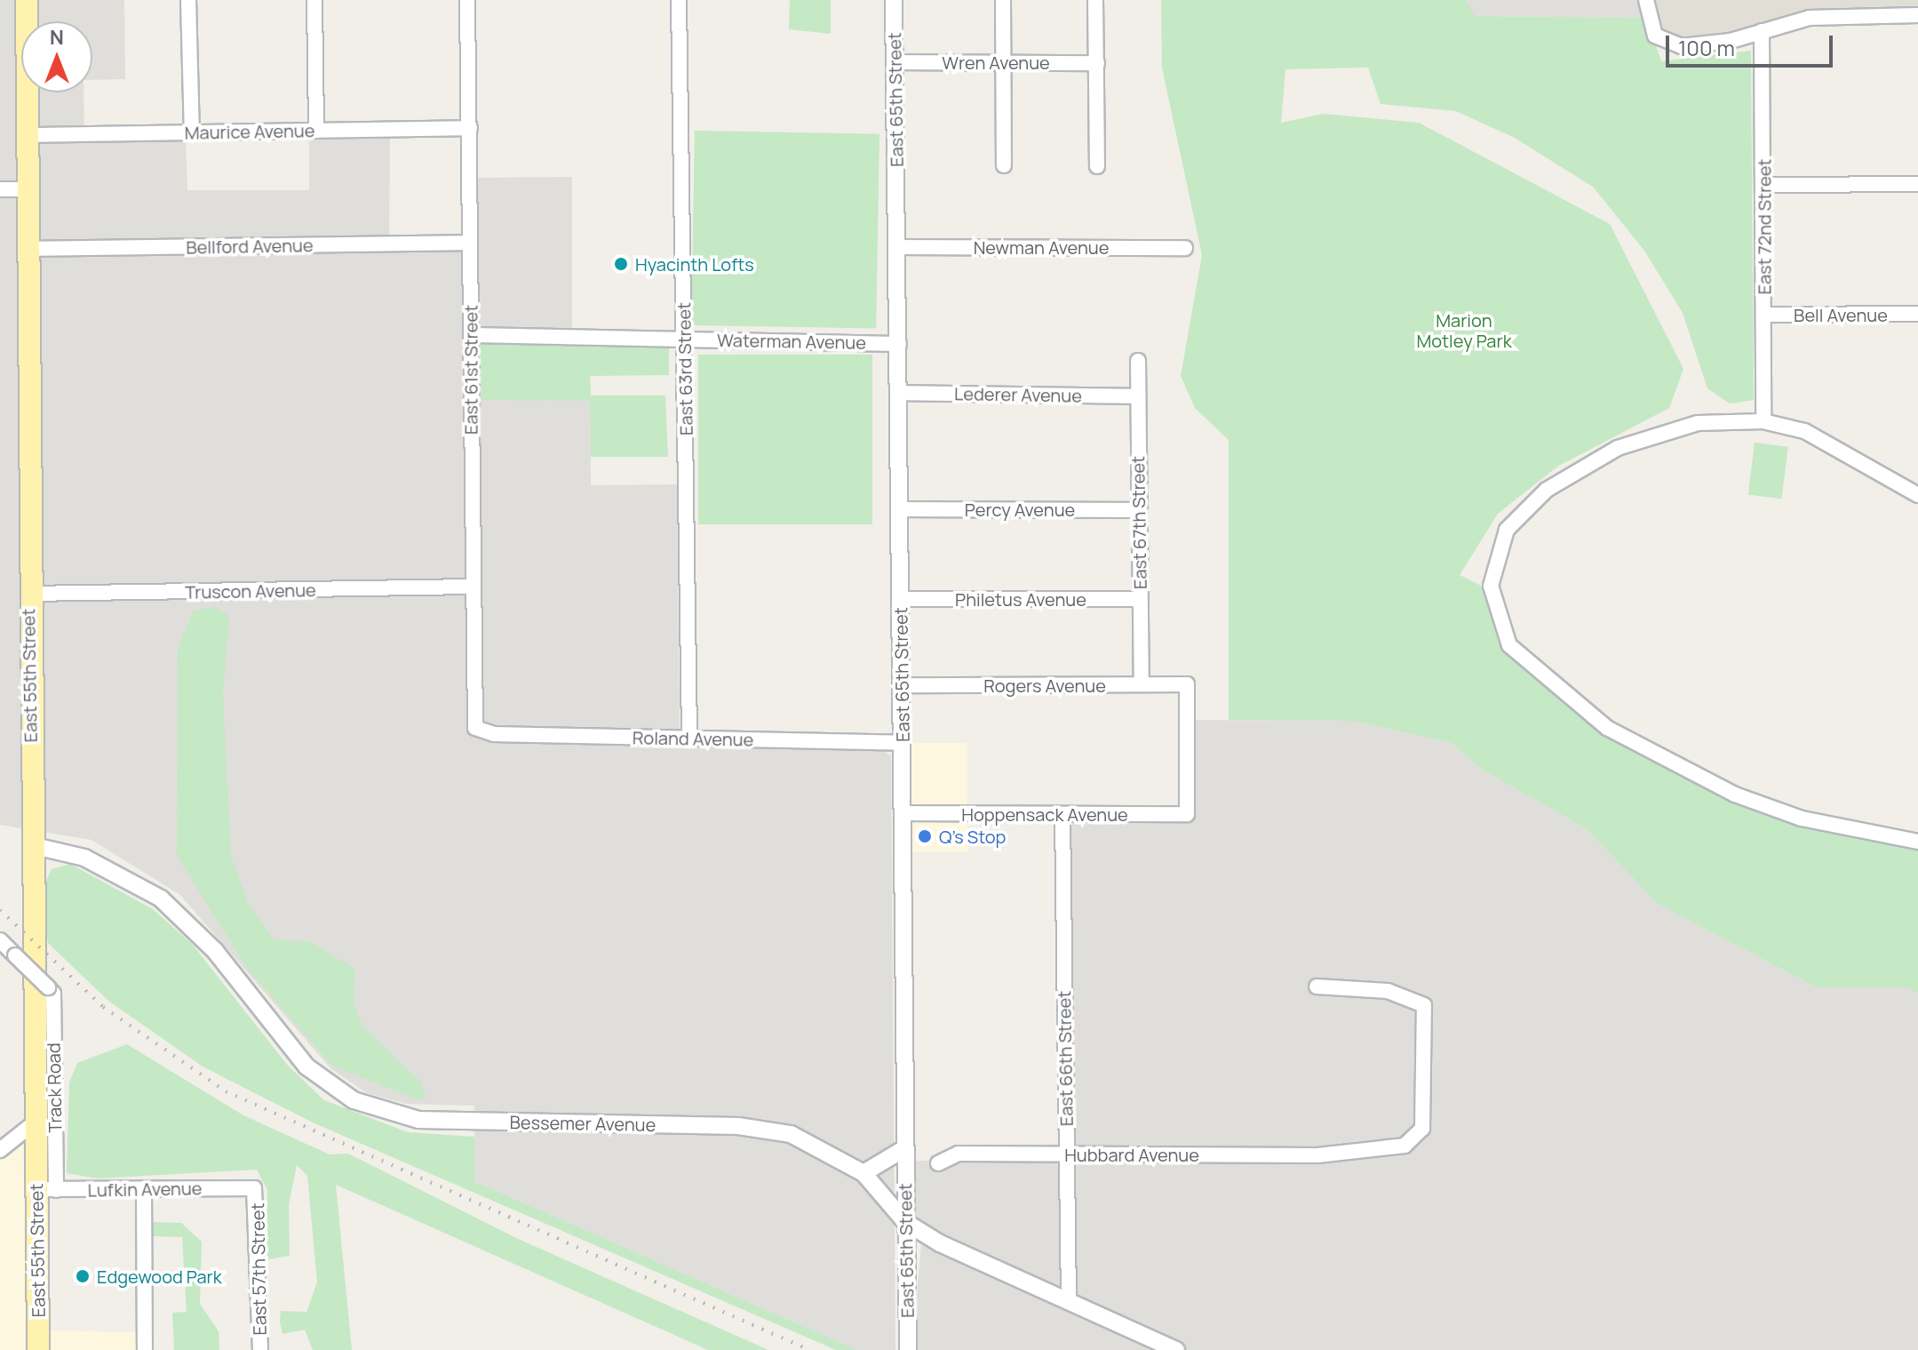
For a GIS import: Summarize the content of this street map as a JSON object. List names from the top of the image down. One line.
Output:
{"streets":{"main road":["East 55th Street"],"street":["Wren Avenue","East 65th Street","Maurice Avenue","East 72nd Street","Bellford Avenue","Newman Avenue","Bell Avenue","Waterman Avenue","East 63rd Street","East 61st Street","Lederer Avenue","Percy Avenue","East 67th Street","Truscon Avenue","Philetus Avenue","Rogers Avenue","Roland Avenue","Hoppensack Avenue","East 66th Street","Track Road","Bessemer Avenue","Hubbard Avenue","Lufkin Avenue","East 57th Street"]},"crossings":[["Wren Avenue","East 65th Street"],["East 65th Street","Newman Avenue"],["East 65th Street","Waterman Avenue"],["East 65th Street","Lederer Avenue"],["East 65th Street","Percy Avenue"],["East 65th Street","Philetus Avenue"],["East 65th Street","Rogers Avenue"],["East 65th Street","Roland Avenue"],["East 65th Street","Hoppensack Avenue"],["East 65th Street","Bessemer Avenue"],["Maurice Avenue","East 61st Street"],["Maurice Avenue","East 55th Street"],["East 72nd Street","Bell Avenue"],["Bellford Avenue","East 61st Street"],["Bellford Avenue","East 55th Street"],["Waterman Avenue","East 63rd Street"],["Waterman Avenue","East 61st Street"],["East 63rd Street","Roland Avenue"],["East 61st Street","Truscon Avenue"],["East 61st Street","Roland Avenue"],["Lederer Avenue","East 67th Street"],["Percy Avenue","East 67th Street"],["East 67th Street","Philetus Avenue"],["East 67th Street","Rogers Avenue"],["Truscon Avenue","East 55th Street"],["East 55th Street","Track Road"],["East 55th Street","Bessemer Avenue"],["East 55th Street","Lufkin Avenue"],["Rogers Avenue","Hoppensack Avenue"],["Hoppensack Avenue","East 66th Street"],["East 66th Street","Bessemer Avenue"],["East 66th Street","Hubbard Avenue"],["Track Road","Lufkin Avenue"],["Lufkin Avenue","East 57th Street"]],"parks":["Marion Motley Park"],"places":["Hyacinth Lofts","Q's Stop","Edgewood Park"],"scale_bar":"100 m","north":"top"}
